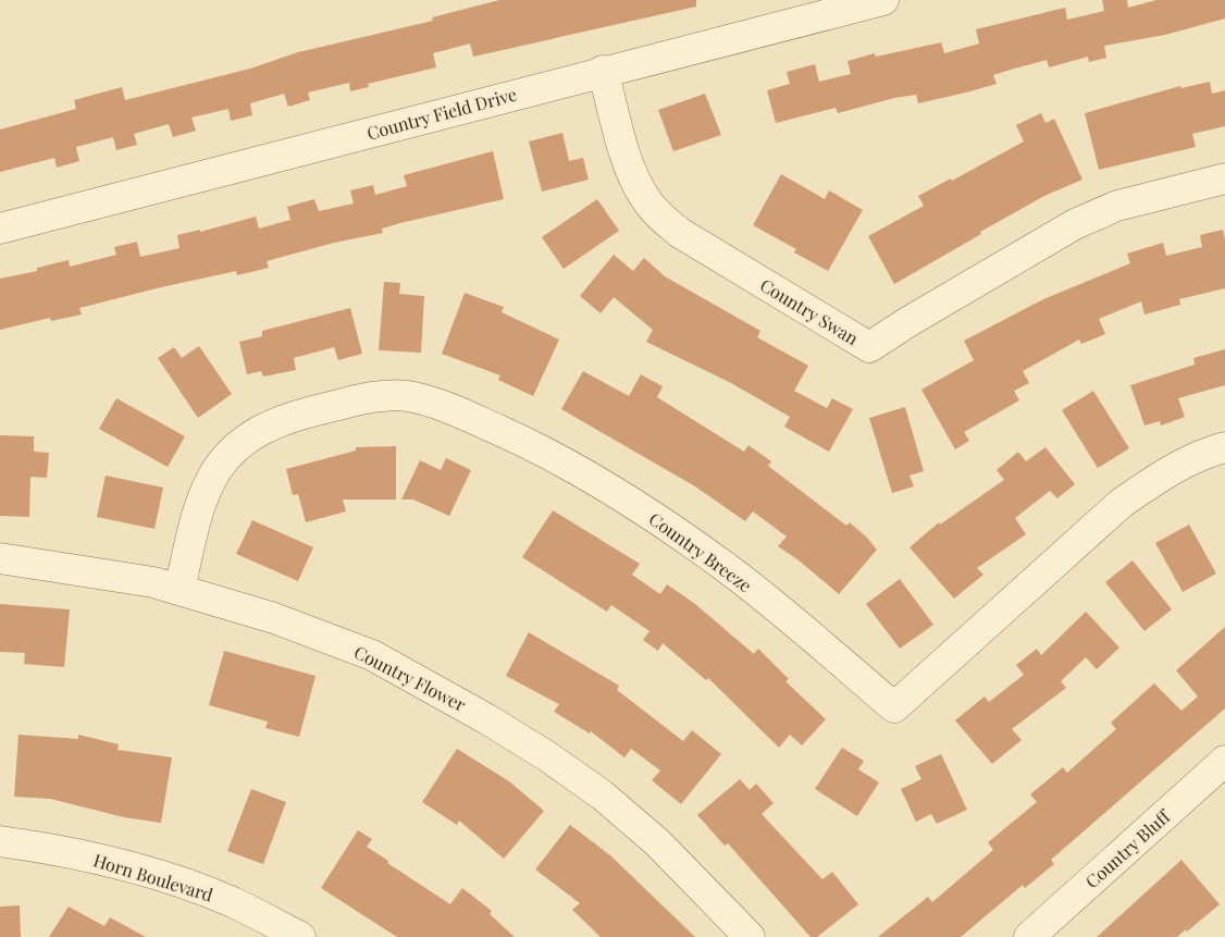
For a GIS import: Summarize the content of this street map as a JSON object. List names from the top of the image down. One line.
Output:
{"streets":{"street":["Country Field Drive","Country Swan","Country Breeze","Country Flower","Country Bluff","Horn Boulevard"]},"crossings":[["Country Field Drive","Country Swan"],["Country Breeze","Country Flower"]]}
